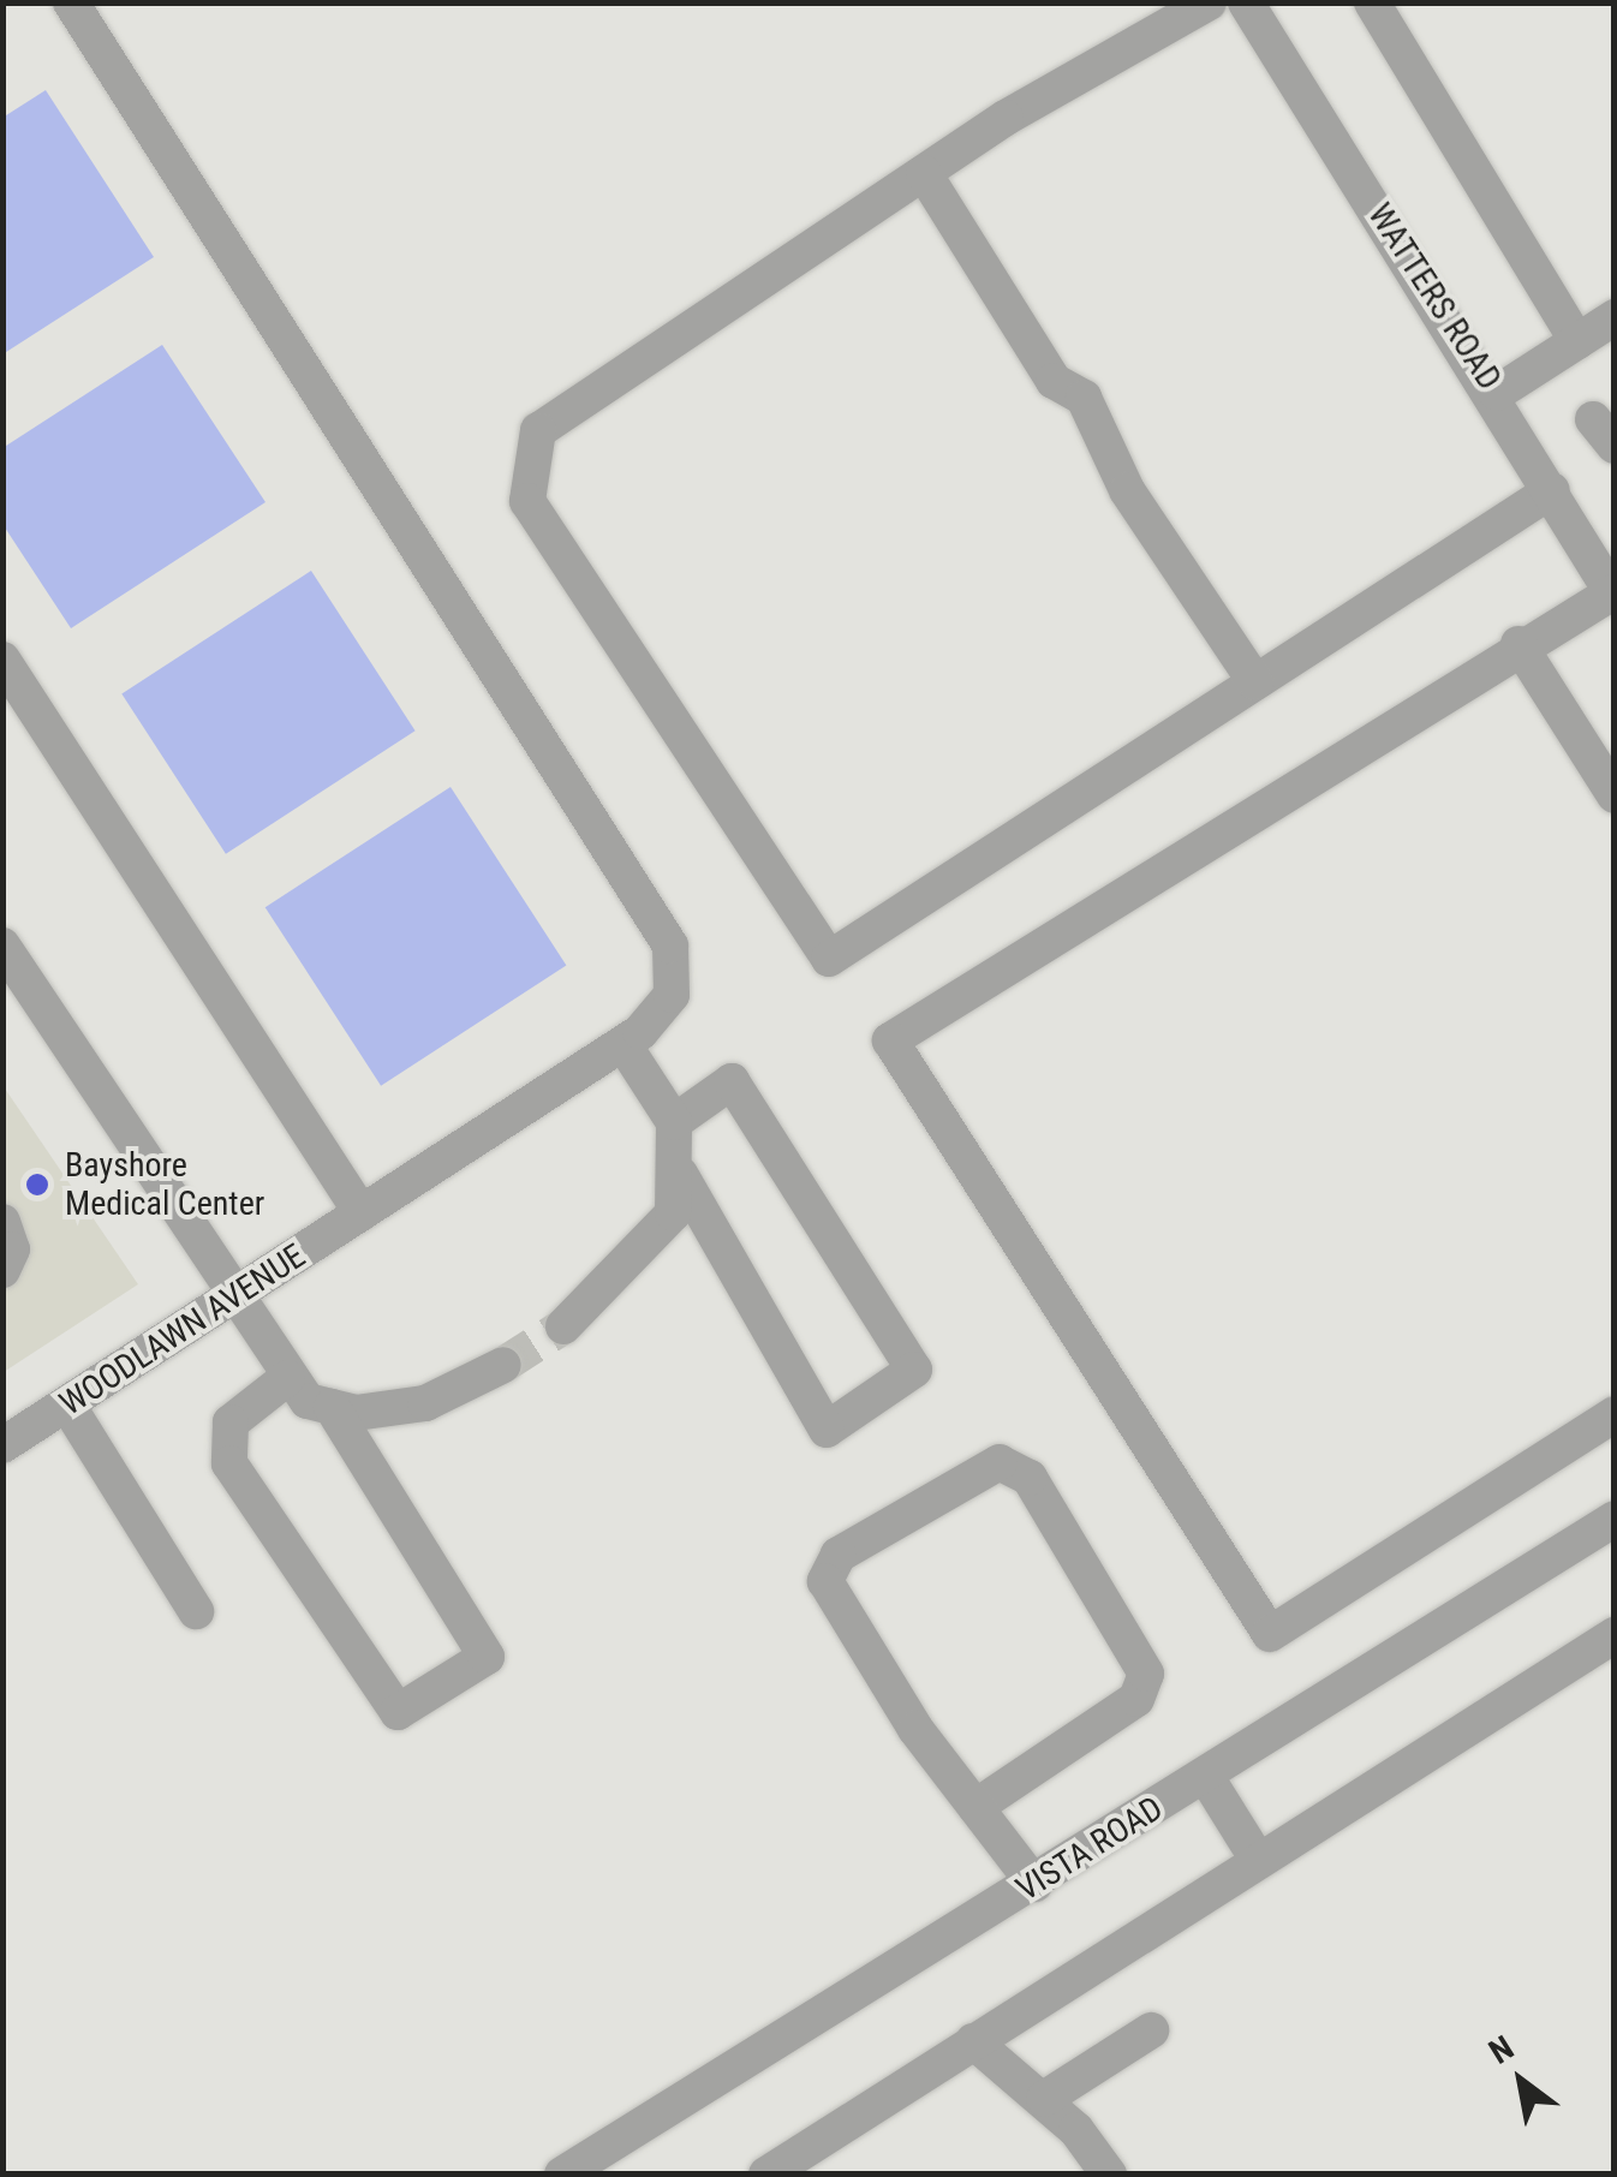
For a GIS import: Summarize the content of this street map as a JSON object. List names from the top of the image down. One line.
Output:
{"streets":{"street":["WATTERS ROAD","WOODLAWN AVENUE","VISTA ROAD"]},"places":["Bayshore Medical Center"],"north":"top left"}
